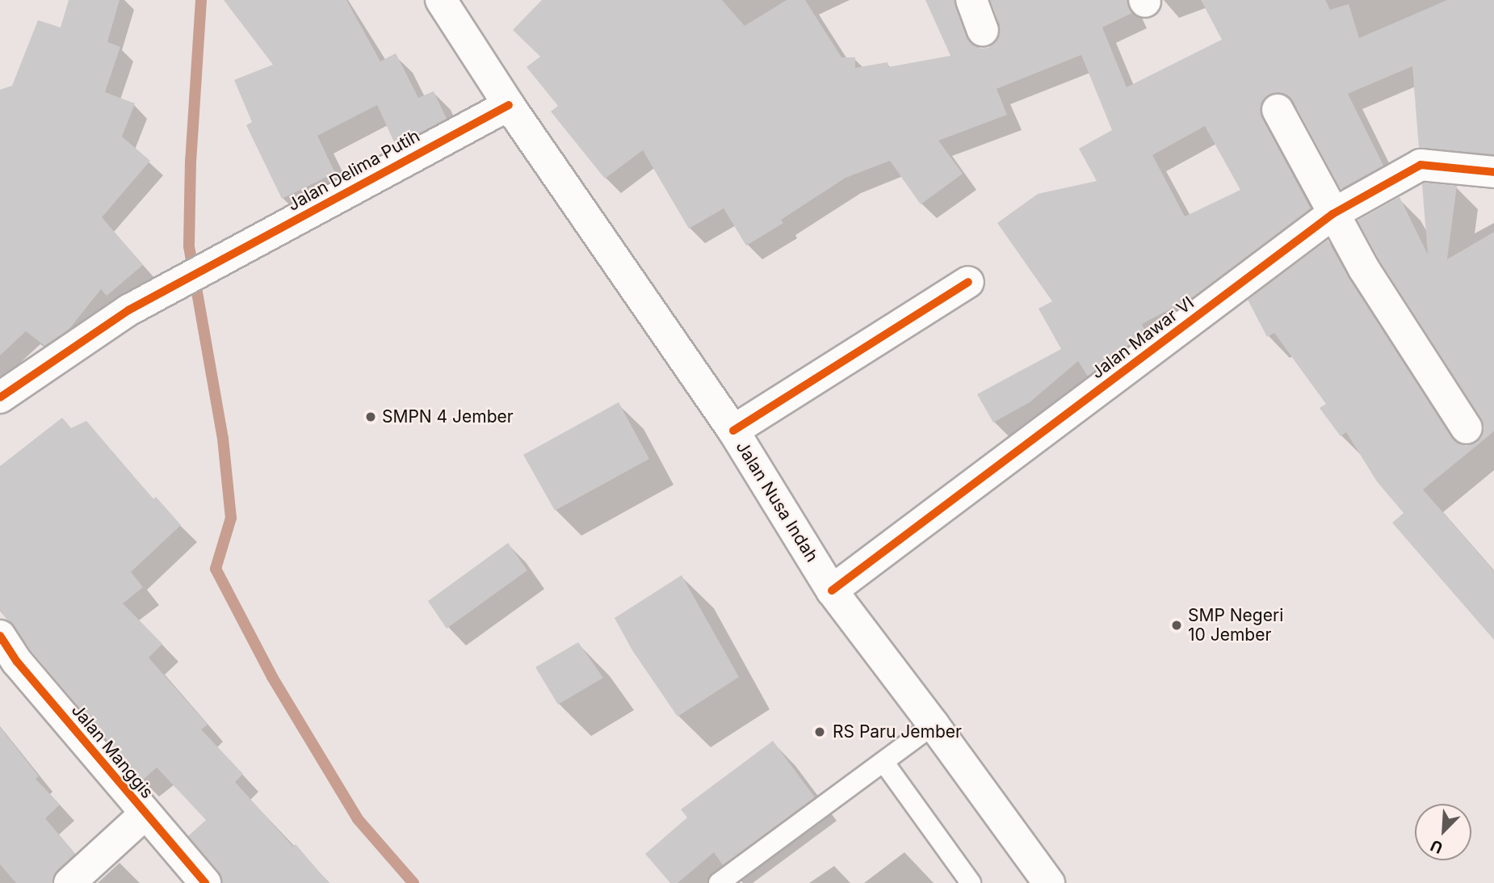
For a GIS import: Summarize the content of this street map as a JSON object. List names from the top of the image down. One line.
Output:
{"streets":{"street":["Jalan Delima Putih","Jalan Mawar VI","Jalan Nusa Indah","Jalan Manggis"]},"crossings":[["Jalan Delima Putih","Jalan Nusa Indah"],["Jalan Mawar VI","Jalan Nusa Indah"]],"places":["SMPN 4 Jember","SMP Negeri 10 Jember","RS Paru Jember"],"north":"bottom left"}
